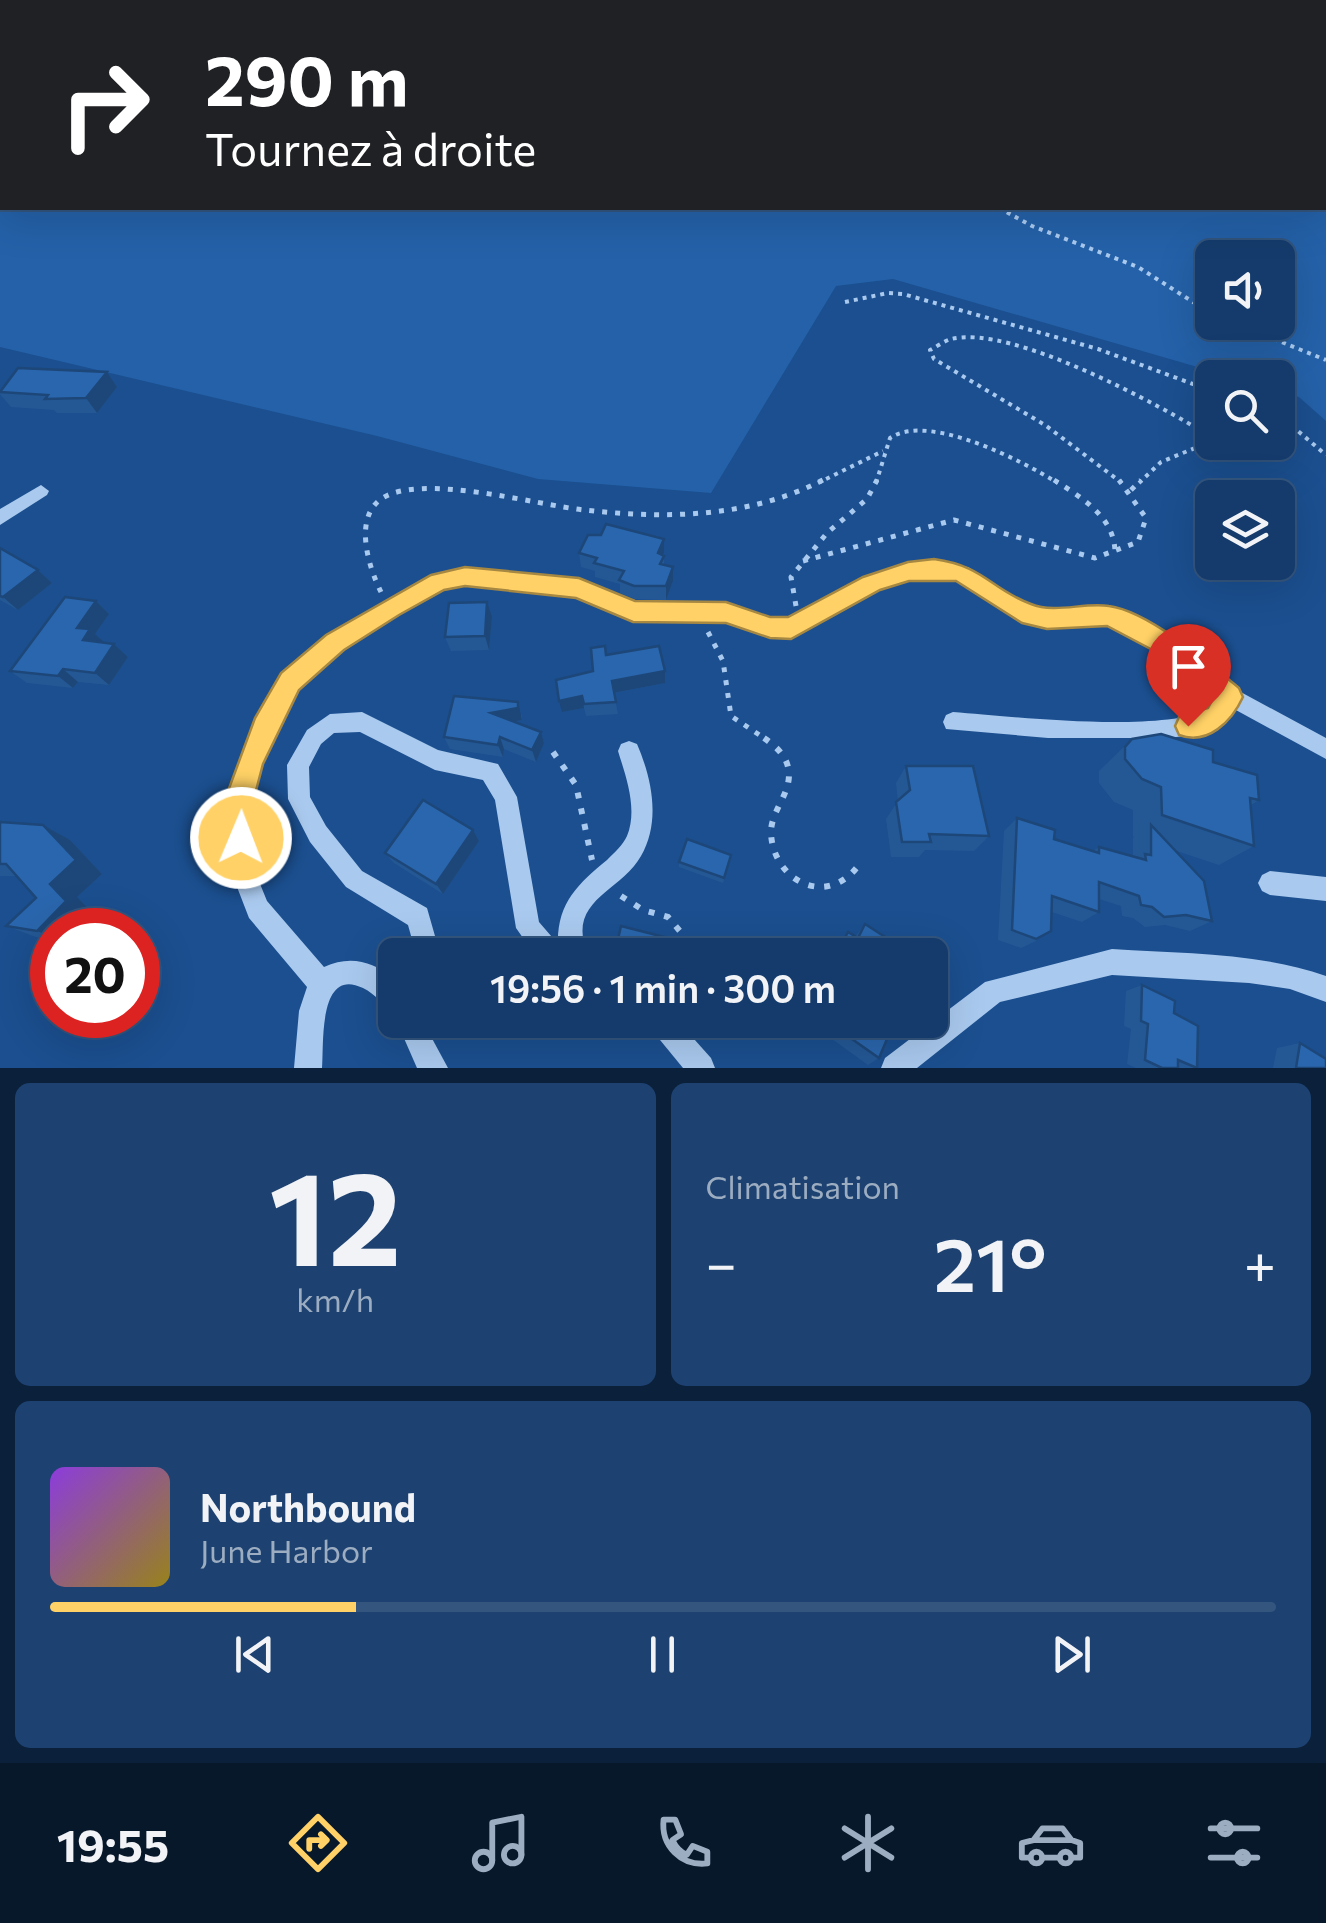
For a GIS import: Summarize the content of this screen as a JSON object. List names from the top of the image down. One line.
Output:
{"page":{"turn":["290 m","Tournez à droite"],"limit":"20","trip":"19:56 · 1 min · 300 m","tile":[["12","km/h"],"Climatisation"],"heat":["−","21°","+"],"song":["Northbound","June Harbor"],"tabs":"19:55"}}
